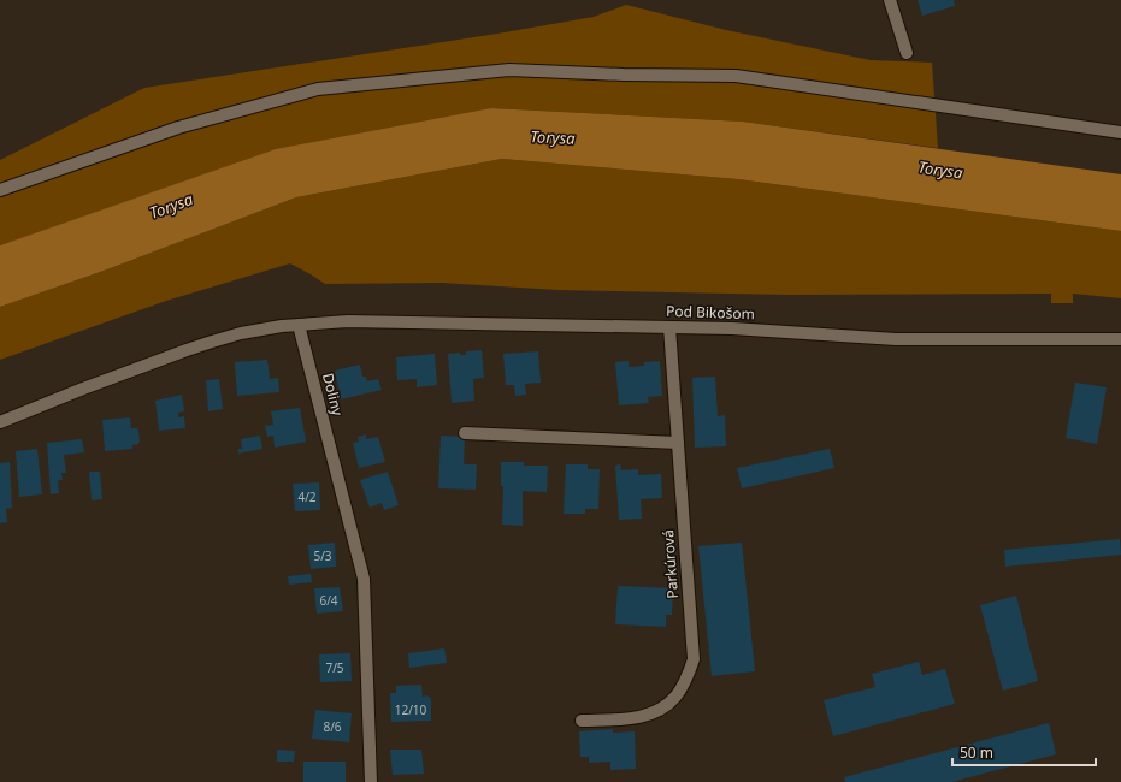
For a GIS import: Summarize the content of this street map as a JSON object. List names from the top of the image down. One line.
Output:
{"streets":{"street":["Pod Bikošom","Doliny","Parkúrová"]},"crossings":[["Pod Bikošom","Doliny"],["Pod Bikošom","Parkúrová"]],"water":["Torysa"],"house_numbers":["4/2","5/3","6/4","7/5","12/10","8/6"],"scale_bar":"50 m"}
